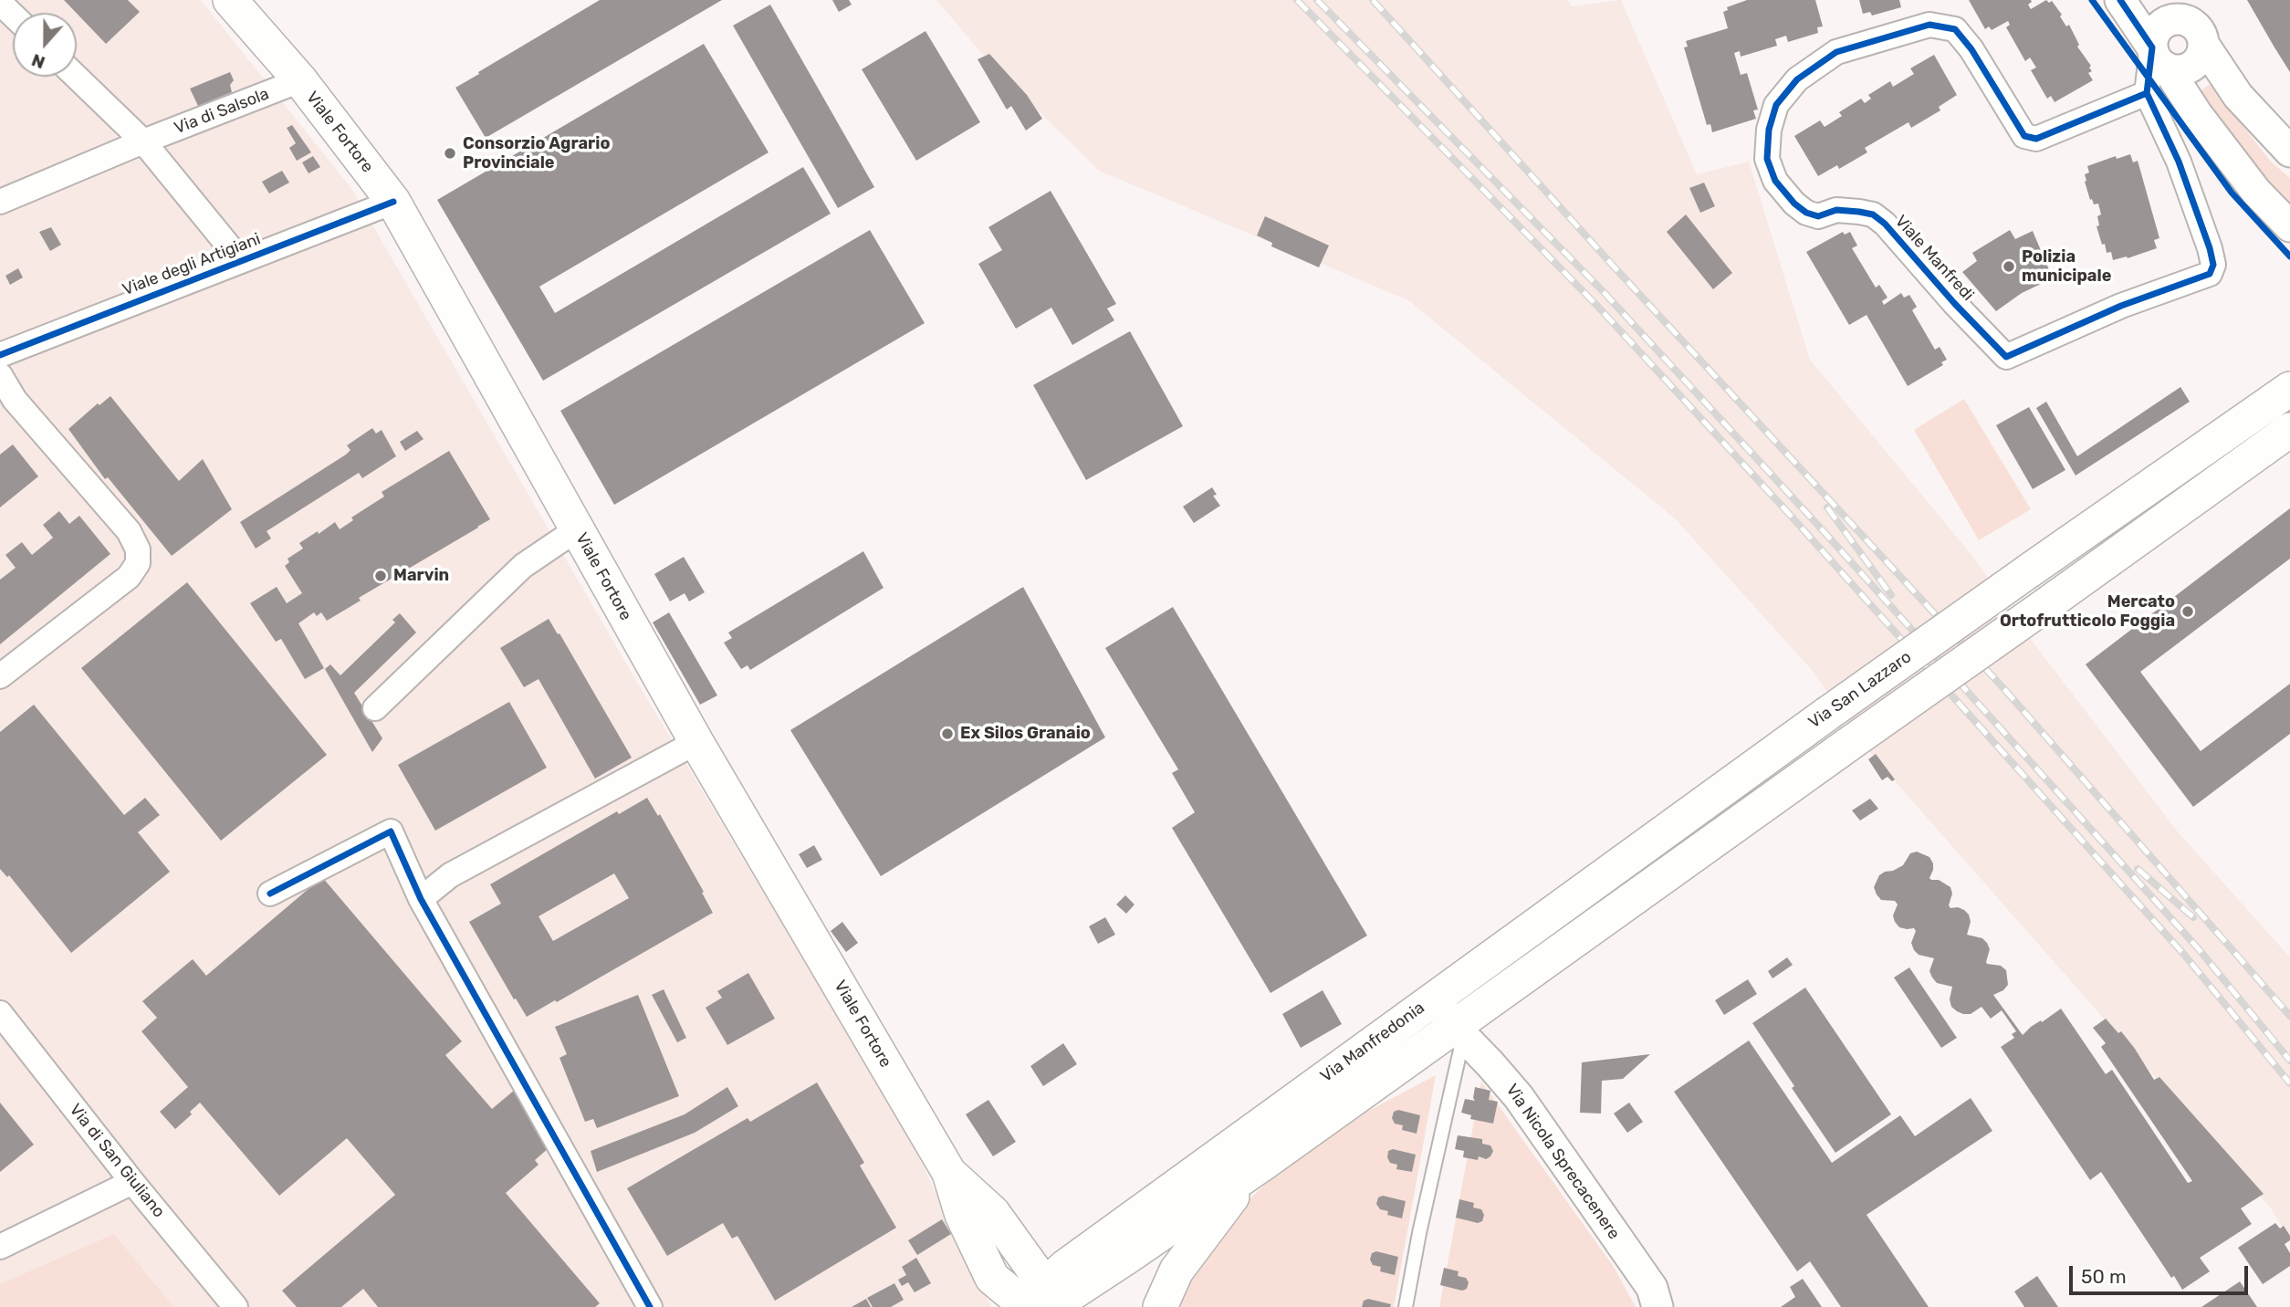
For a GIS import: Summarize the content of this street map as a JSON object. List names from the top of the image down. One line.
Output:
{"streets":{"main road":["Viale Fortore","Via San Lazzaro","Via Manfredonia"],"street":["Via di Salsola","Viale Manfredi","Viale degli Artigiani","Via di San Giuliano","Via Nicola Sprecacenere"]},"crossings":[["Via di Salsola","Viale Fortore"],["Viale Fortore","Viale degli Artigiani"],["Viale Fortore","Via Manfredonia"],["Via San Lazzaro","Via Manfredonia"],["Via Manfredonia","Via Nicola Sprecacenere"]],"places":["Consorzio Agrario Provinciale","Polizia municipale","Marvin","Mercato Ortofrutticolo Foggia","Ex Silos Granaio"],"scale_bar":"50 m","north":"bottom"}
